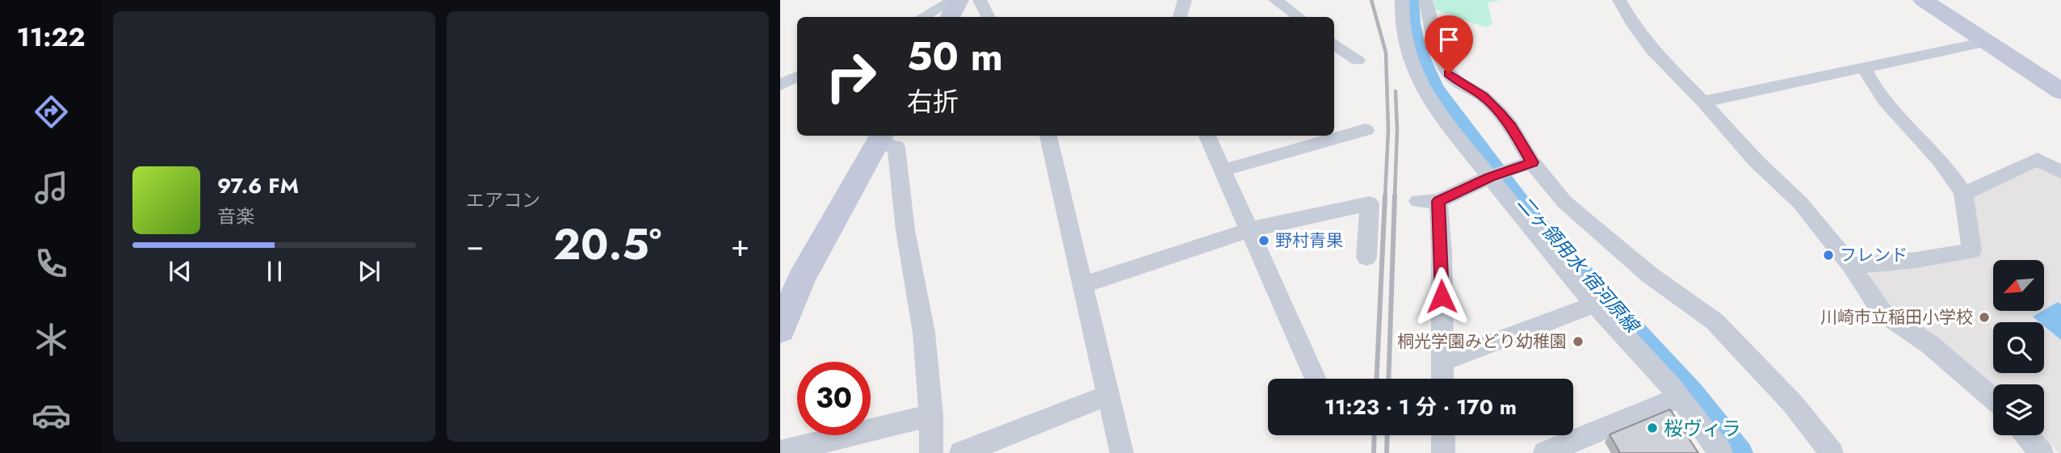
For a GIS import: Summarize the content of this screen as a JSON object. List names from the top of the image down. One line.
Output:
{"water":["二ヶ領用水 宿河原線"],"places":["野村青果","フレンド","川崎市立稲田小学校","桐光学園みどり幼稚園","桜ヴィラ"],"north":"bottom left","page":{"tabs":"11:22","tile":"エアコン","turn":["50 m","右折"],"song":["97.6 FM","音楽"],"heat":["−","20.5°","+"],"limit":"30","trip":"11:23 · 1 分 · 170 m"}}
